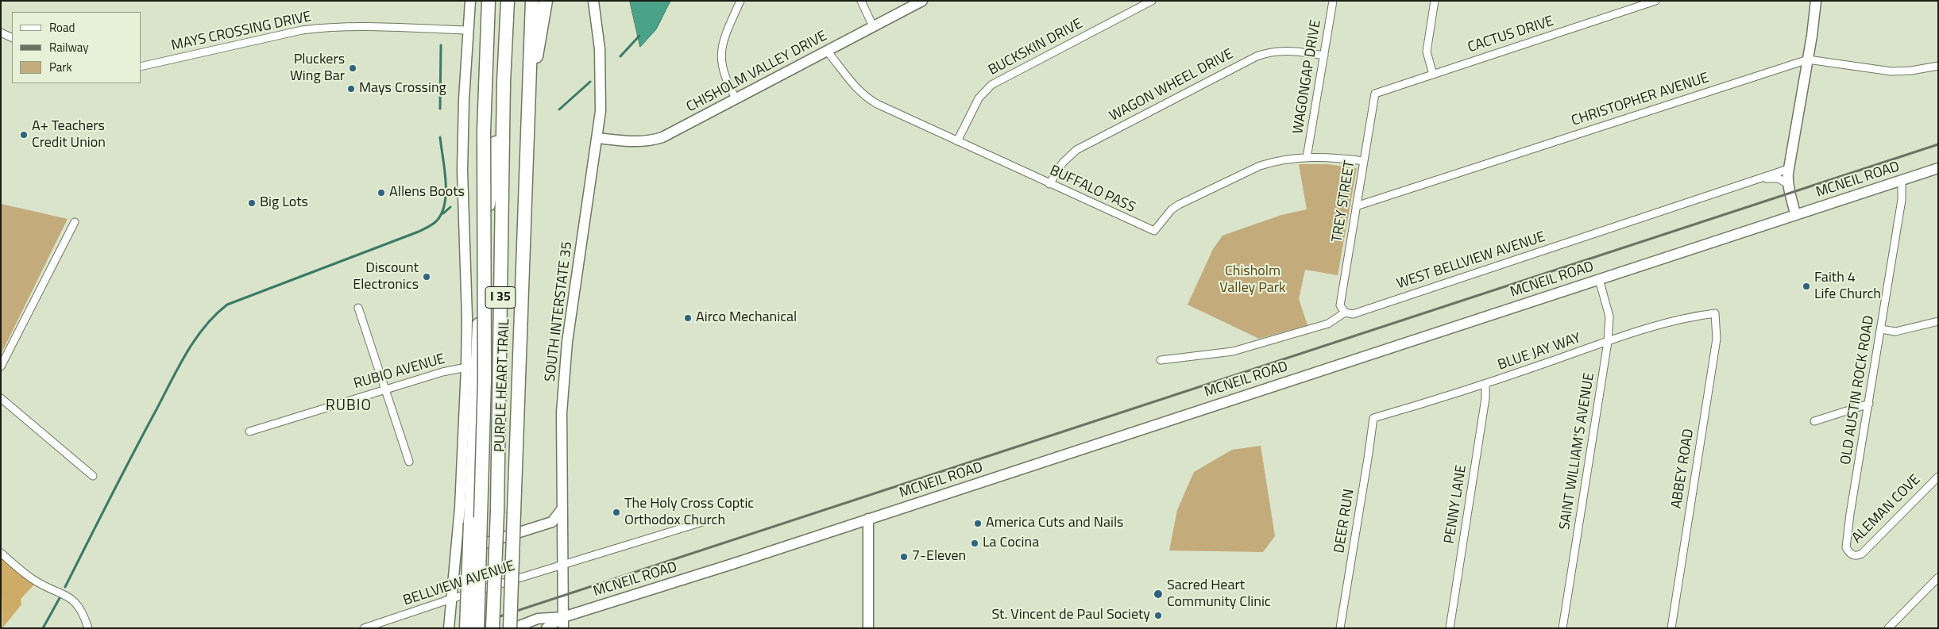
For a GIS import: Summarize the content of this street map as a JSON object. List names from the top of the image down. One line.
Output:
{"streets":{"highway":["I 35","PURPLE HEART TRAIL"],"main road":["CHISHOLM VALLEY DRIVE","MCNEIL ROAD","SOUTH INTERSTATE 35"],"street":["MAYS CROSSING DRIVE","CACTUS DRIVE","BUCKSKIN DRIVE","WAGONGAP DRIVE","WAGON WHEEL DRIVE","CHRISTOPHER AVENUE","BUFFALO PASS","TREY STREET","WEST BELLVIEW AVENUE","BLUE JAY WAY","RUBIO AVENUE","OLD AUSTIN ROCK ROAD","SAINT WILLIAM'S AVENUE","ABBEY ROAD","PENNY LANE","ALEMAN COVE","DEER RUN","BELLVIEW AVENUE"]},"crossings":[["CACTUS DRIVE","TREY STREET"],["BUCKSKIN DRIVE","BUFFALO PASS"],["CHISHOLM VALLEY DRIVE","BUFFALO PASS"],["CHISHOLM VALLEY DRIVE","SOUTH INTERSTATE 35"],["WAGONGAP DRIVE","WAGON WHEEL DRIVE"],["WAGONGAP DRIVE","BUFFALO PASS"],["WAGON WHEEL DRIVE","BUFFALO PASS"],["CHRISTOPHER AVENUE","TREY STREET"],["MCNEIL ROAD","SOUTH INTERSTATE 35"],["MCNEIL ROAD","OLD AUSTIN ROCK ROAD"],["MCNEIL ROAD","SAINT WILLIAM'S AVENUE"],["BUFFALO PASS","TREY STREET"],["TREY STREET","WEST BELLVIEW AVENUE"],["SOUTH INTERSTATE 35","BELLVIEW AVENUE"],["BLUE JAY WAY","SAINT WILLIAM'S AVENUE"],["BLUE JAY WAY","ABBEY ROAD"],["BLUE JAY WAY","PENNY LANE"],["BLUE JAY WAY","DEER RUN"],["OLD AUSTIN ROCK ROAD","ALEMAN COVE"]],"districts":["RUBIO"],"parks":["Chisholm Valley Park"],"places":["Pluckers Wing Bar","Mays Crossing","A+ Teachers Credit Union","Allens Boots","Big Lots","Discount Electronics","Faith 4 Life Church","Airco Mechanical","The Holy Cross Coptic Orthodox Church","America Cuts and Nails","La Cocina","7-Eleven","Sacred Heart Community Clinic","St. Vincent de Paul Society"],"legend":["Road","Railway","Park"]}
